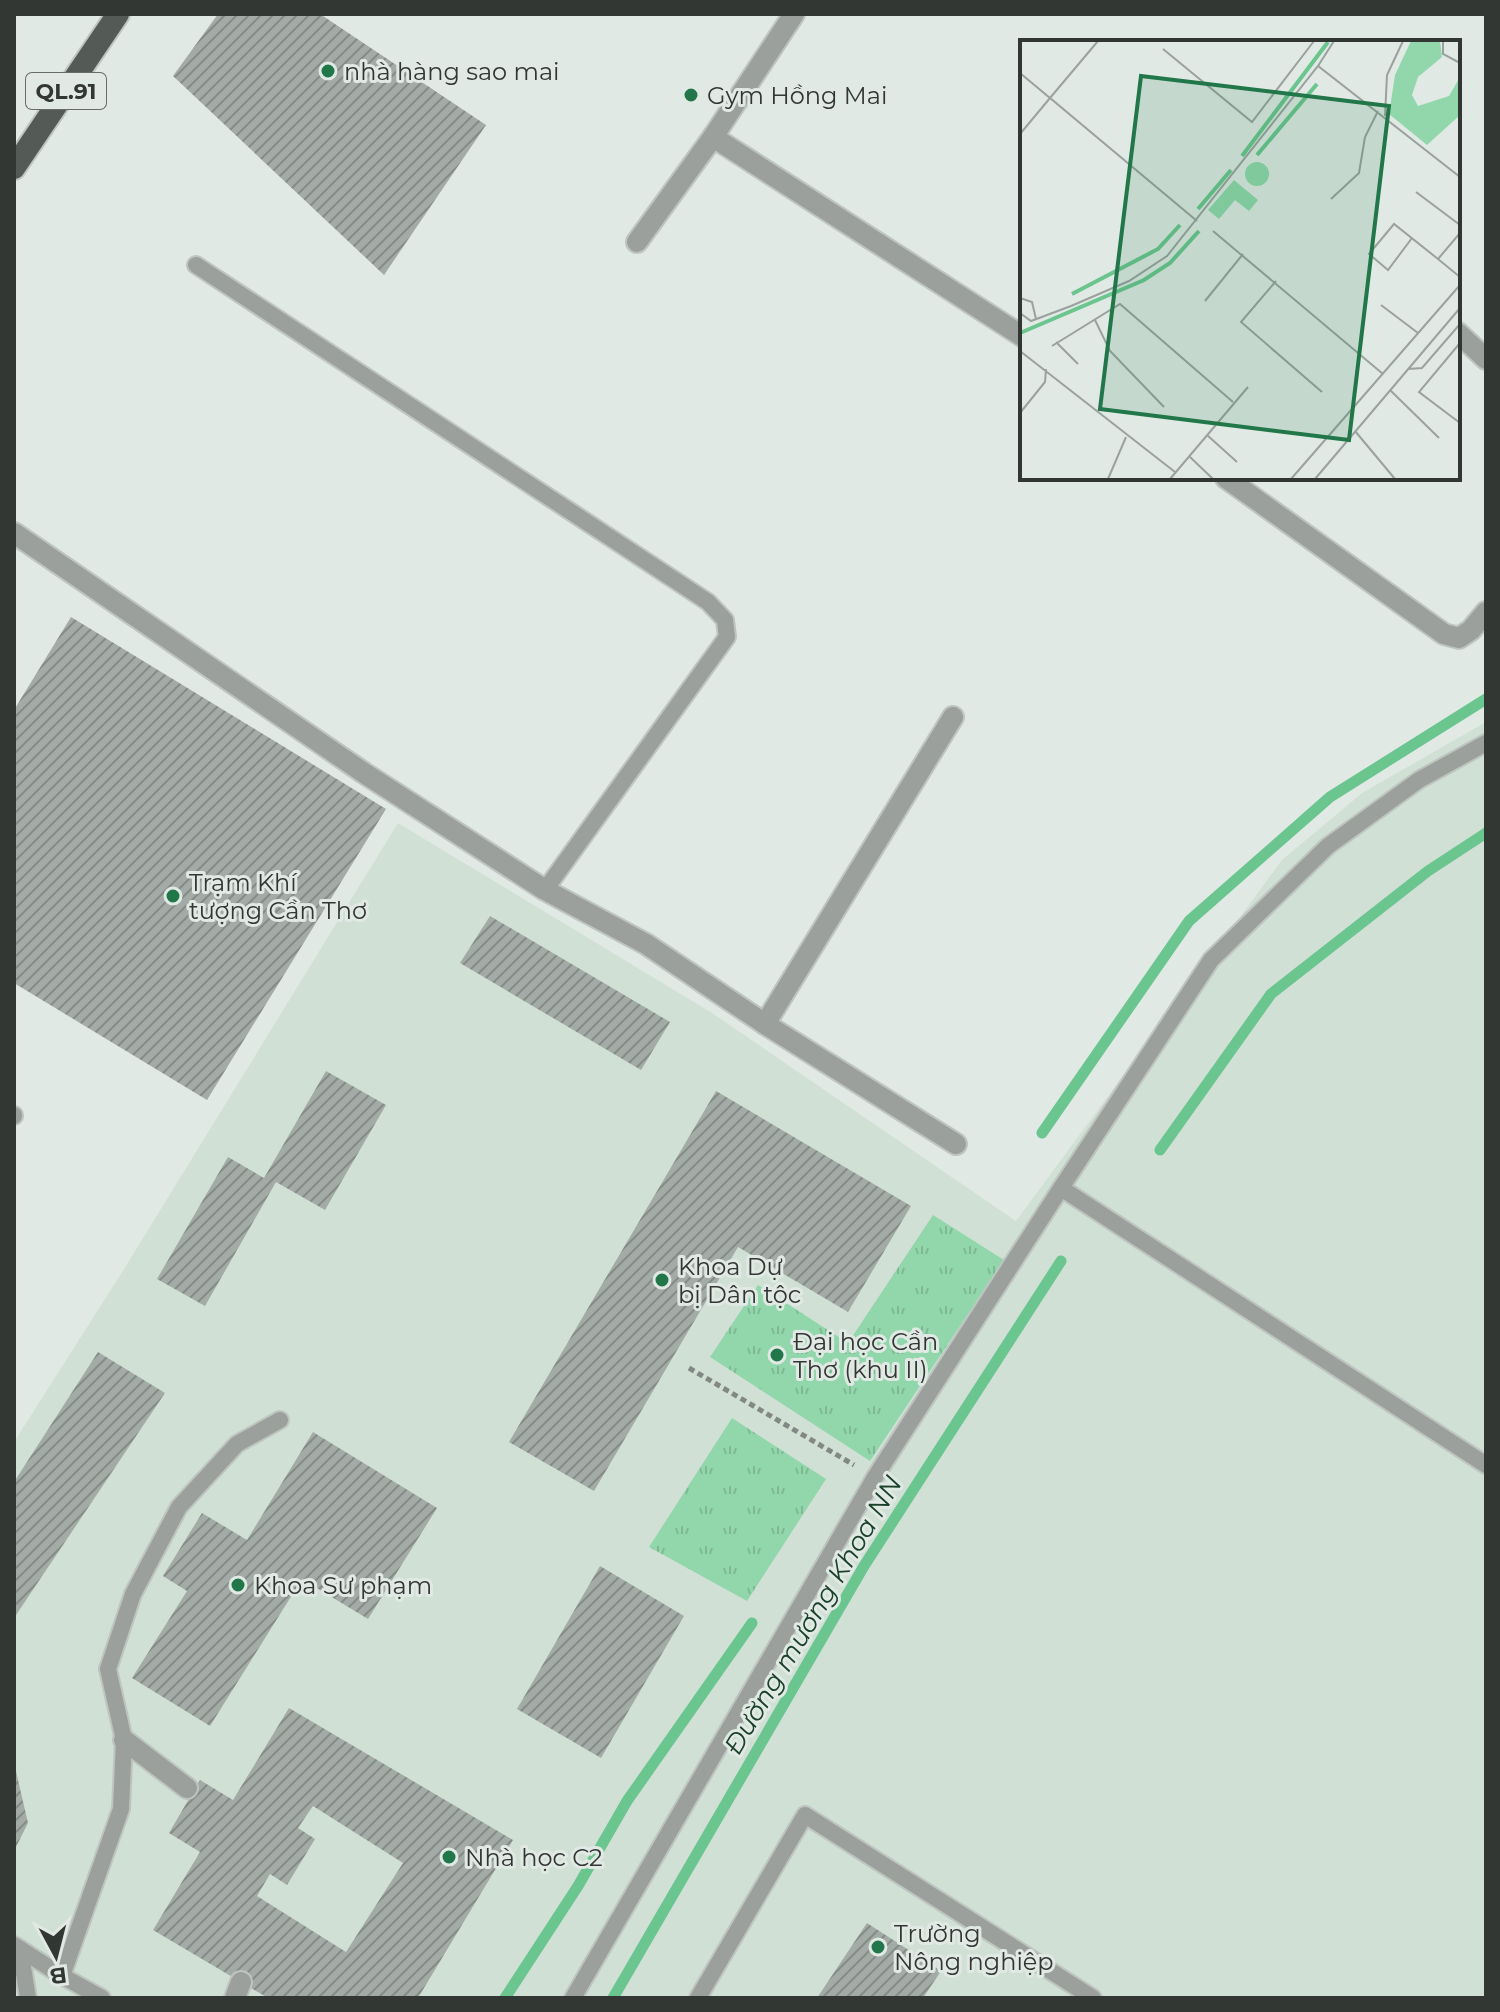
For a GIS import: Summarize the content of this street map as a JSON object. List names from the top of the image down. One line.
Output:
{"streets":{"highway":["QL.91"]},"water":["Đường mương Khoa NN"],"places":["nhà hàng sao mai","Gym Hồng Mai","Trạm Khí tượng Cần Thơ","Khoa Dự bị Dân tộc","Đại học Cần Thơ (khu II)","Khoa Sư phạm","Nhà học C2","Trường Nông nghiệp"],"north":"bottom"}
